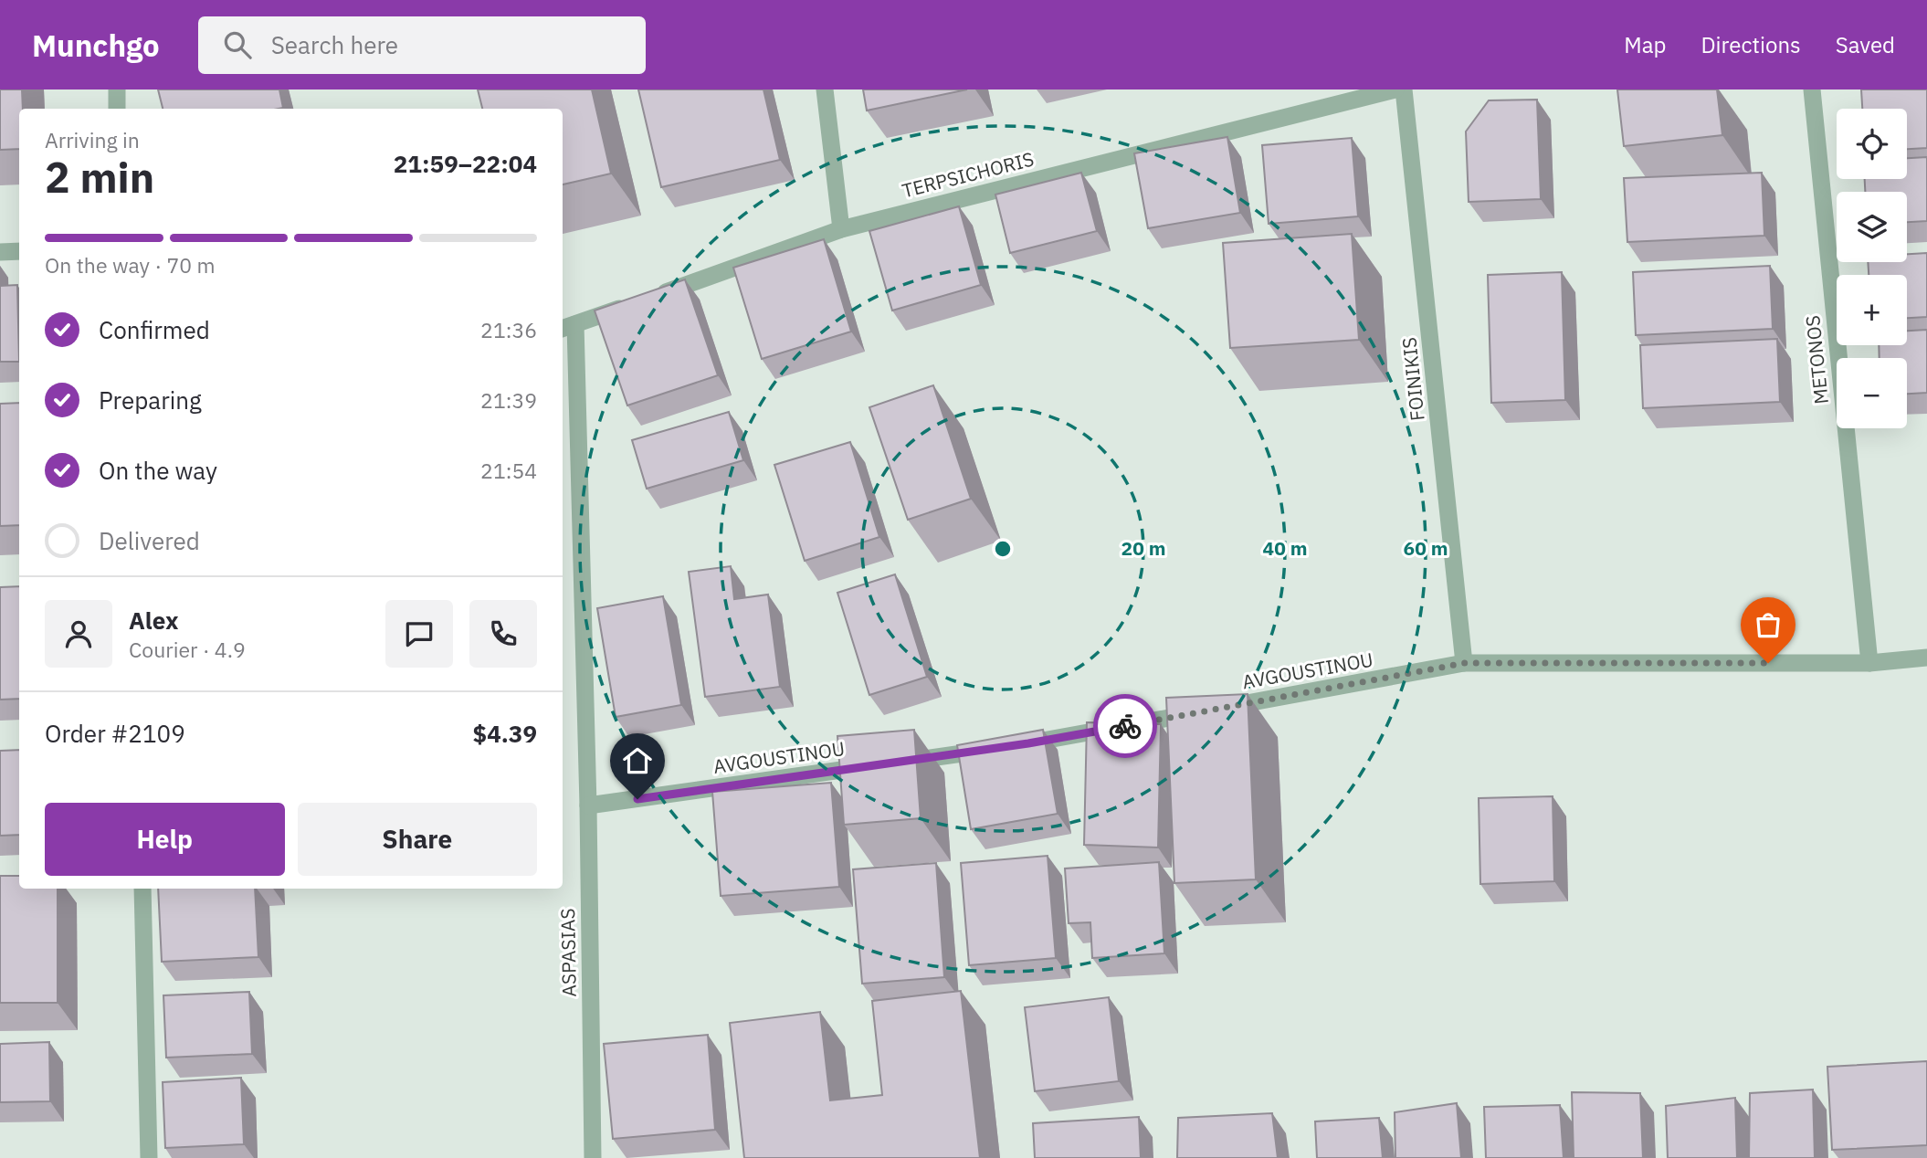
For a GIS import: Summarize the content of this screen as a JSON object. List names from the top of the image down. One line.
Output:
{"streets":{"street":["TERPSICHORIS","METONOS","FOINIKIS","AVGOUSTINOU","ASPASIAS"]},"crossings":[["TERPSICHORIS","ASPASIAS"],["METONOS","AVGOUSTINOU"],["FOINIKIS","AVGOUSTINOU"],["AVGOUSTINOU","ASPASIAS"]],"page":{"header":"Munchgo","search":"Search here","nav":["Map","Directions","Saved"],"map_buttons":["+","−"],"heading":["2 min","Arriving in","21:59–22:04"],"panel":["Alex","Courier · 4.9","Order #2109","$4.39"],"bar":"On the way · 70 m","list":[["Confirmed","21:36"],["Preparing","21:39"],["On the way","21:54"],"Delivered"],"buttons":["Help","Share"]},"rings":["20 m","40 m","60 m"]}
